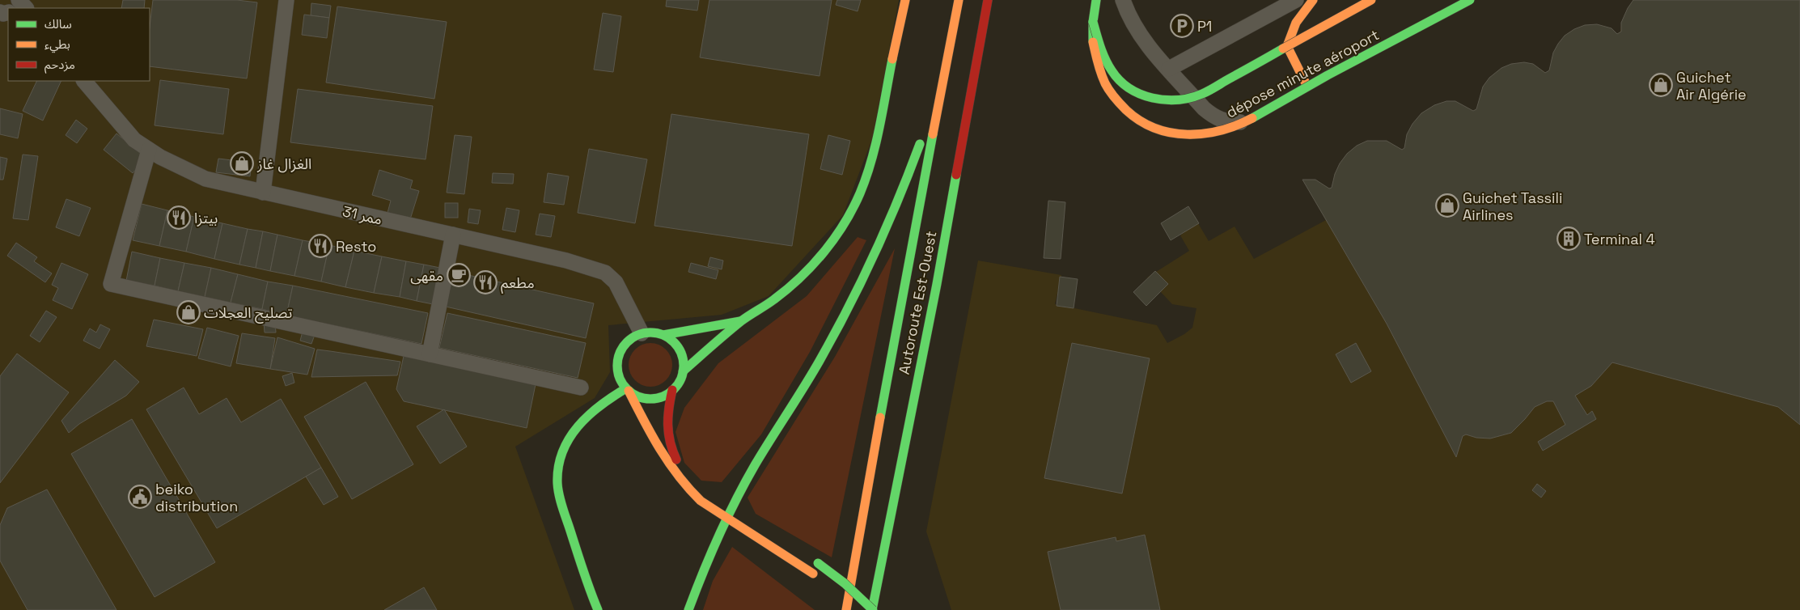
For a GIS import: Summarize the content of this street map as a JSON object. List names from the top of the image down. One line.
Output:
{"streets":{"main road":["dépose minute aéroport","Autoroute Est-Ouest"],"street":["ممر 31"]},"places":{"parking":["P1"],"shop":["Guichet Air Algérie","الغزال غاز","Guichet Tassili Airlines","تصليح العجلات"],"restaurant":["بيتزا","Resto","مطعم"],"building":["Terminal 4"],"cafe":["مقهى"],"public building":["beiko distribution"]},"legend":["سالك","بطيء","مزدحم"]}
